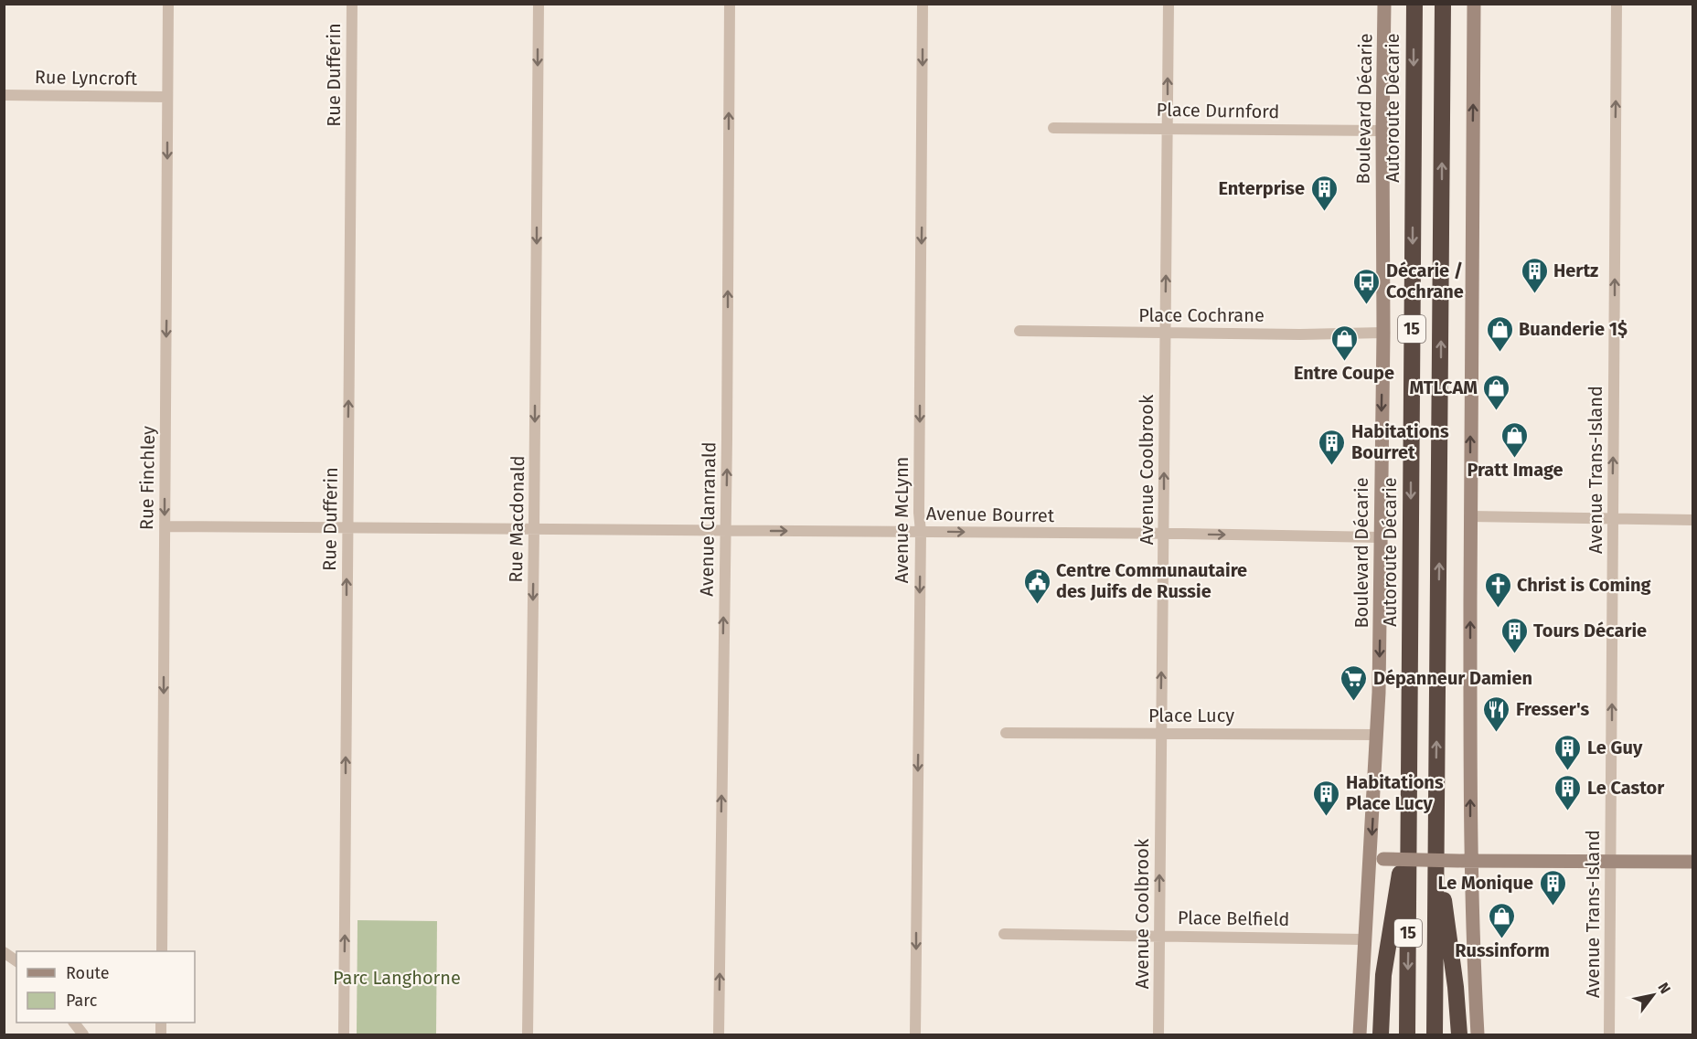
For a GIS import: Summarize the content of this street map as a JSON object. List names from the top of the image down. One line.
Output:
{"streets":{"highway":["Autoroute Décarie","15"],"main road":["Boulevard Décarie"],"street":["Rue Dufferin","Rue Lyncroft","Place Durnford","Place Cochrane","Avenue Coolbrook","Avenue Trans-Island","Rue Finchley","Avenue Bourret","Rue Macdonald","Avenue Clanranald","Avenue McLynn","Place Lucy","Place Belfield"]},"crossings":[["Rue Dufferin","Avenue Bourret"],["Rue Lyncroft","Rue Finchley"],["Boulevard Décarie","Place Durnford"],["Boulevard Décarie","Place Cochrane"],["Boulevard Décarie","Avenue Bourret"],["Boulevard Décarie","Place Lucy"],["Boulevard Décarie","Place Belfield"],["Place Durnford","Avenue Coolbrook"],["Place Cochrane","Avenue Coolbrook"],["Avenue Coolbrook","Avenue Bourret"],["Avenue Coolbrook","Place Lucy"],["Avenue Coolbrook","Place Belfield"],["Rue Finchley","Avenue Bourret"],["Avenue Bourret","Rue Macdonald"],["Avenue Bourret","Avenue Clanranald"],["Avenue Bourret","Avenue McLynn"]],"one_way":["Rue Dufferin","Avenue Coolbrook","Avenue Trans-Island","Rue Finchley","Avenue Bourret","Rue Macdonald","Avenue Clanranald","Avenue McLynn"],"parks":["Parc Langhorne"],"places":{"building":["Enterprise","Hertz","Habitations Bourret","Tours Décarie","Le Guy","Le Castor","Habitations Place Lucy","Le Monique"],"bus stop":["Décarie / Cochrane"],"shop":["Buanderie 1$","Entre Coupe","MTLCAM","Pratt Image","Russinform"],"public building":["Centre Communautaire des Juifs de Russie"],"church":["Christ is Coming"],"supermarket":["Dépanneur Damien"],"restaurant":["Fresser's"]},"legend":["Route","Parc"],"north":"top right"}
